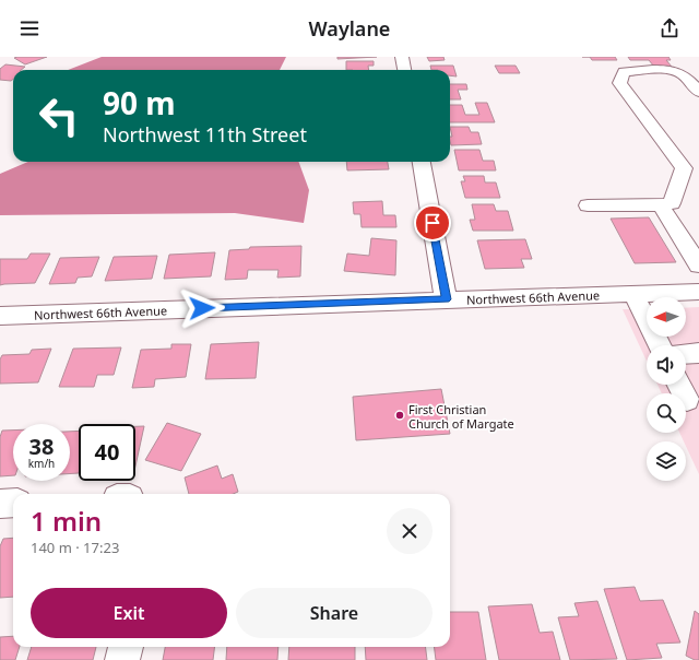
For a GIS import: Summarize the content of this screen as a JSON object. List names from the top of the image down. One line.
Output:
{"streets":{"street":["Northwest 66th Avenue"]},"places":["First Christian Church of Margate"],"north":"left","page":{"header":"Waylane","turn":["90 m","Northwest 11th Street"],"speed":"38 km/h","limit":"40","heading":["1 min","140 m · 17:23"],"buttons":["Exit","Share"]}}
